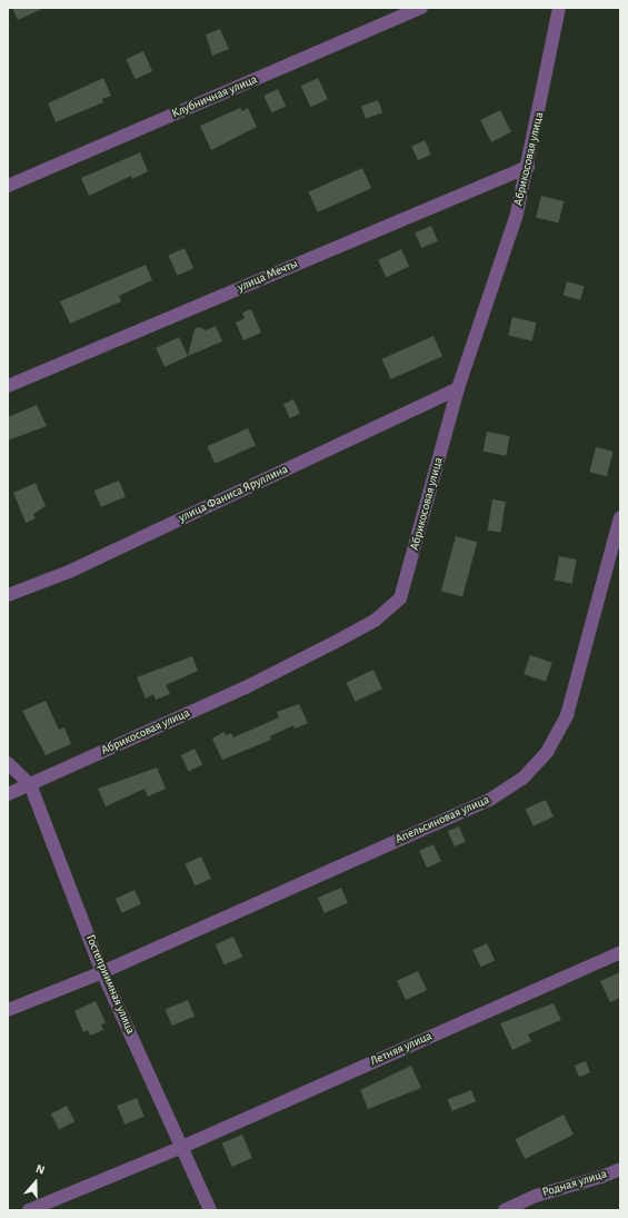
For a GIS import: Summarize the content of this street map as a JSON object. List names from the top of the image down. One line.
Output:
{"streets":{"street":["Клубничная улица","Абрикосовая улица","улица Мечты","улица Фаниса Яруллина","Апельсиновая улица","Гостеприимная улица","Летняя улица","Родная улица"]},"crossings":[["Абрикосовая улица","улица Мечты"],["Абрикосовая улица","улица Фаниса Яруллина"],["Абрикосовая улица","Гостеприимная улица"],["Апельсиновая улица","Гостеприимная улица"],["Гостеприимная улица","Летняя улица"]],"north":"top"}
